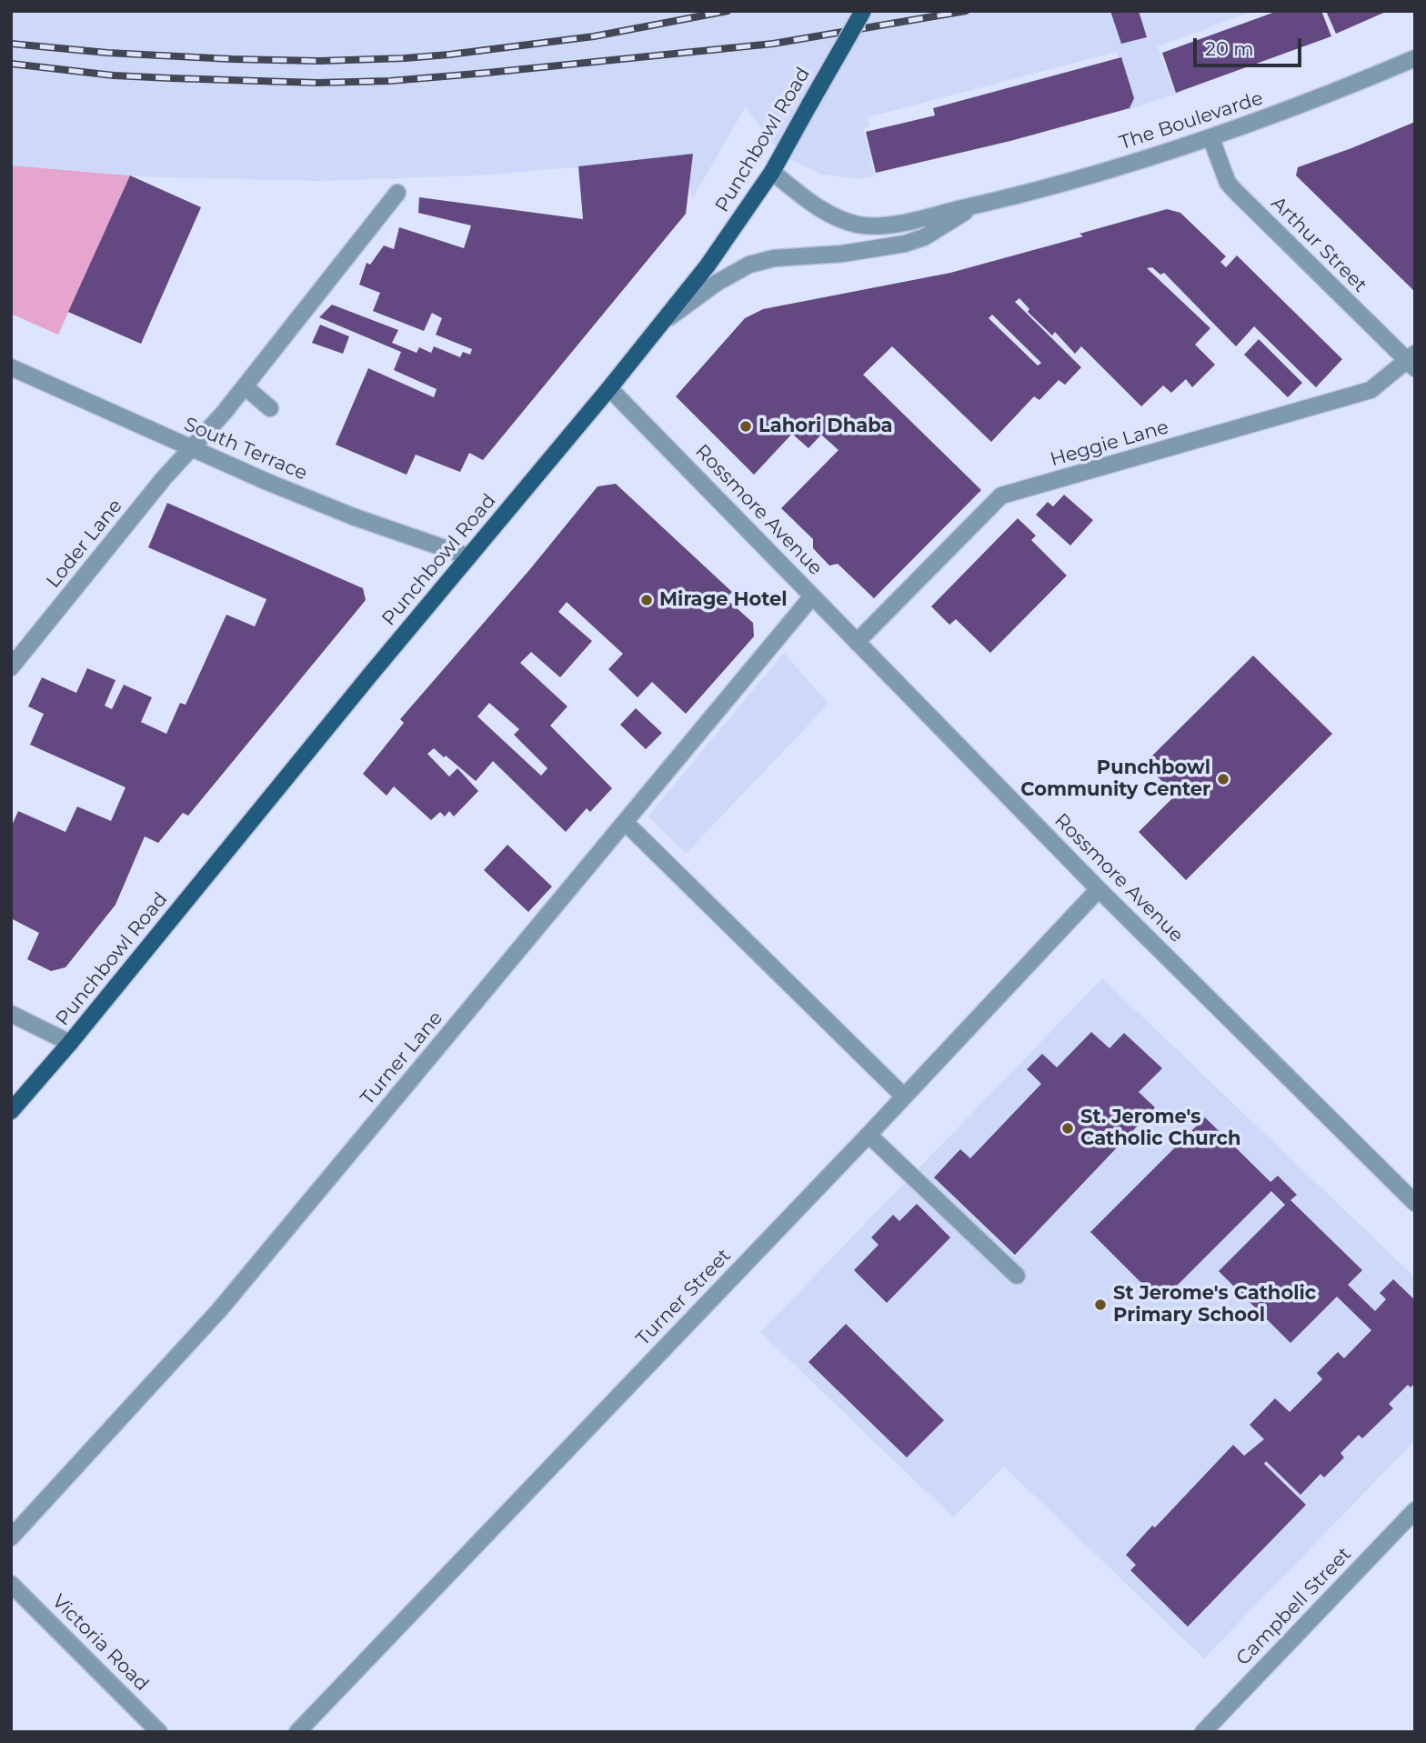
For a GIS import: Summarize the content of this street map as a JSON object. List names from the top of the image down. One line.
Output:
{"streets":{"main road":["Punchbowl Road"],"street":["The Boulevarde","Arthur Street","Heggie Lane","South Terrace","Rossmore Avenue","Loder Lane","Turner Lane","Turner Street","Campbell Street","Victoria Road"]},"crossings":[["The Boulevarde","Punchbowl Road"],["The Boulevarde","Arthur Street"],["Punchbowl Road","South Terrace"],["Punchbowl Road","Rossmore Avenue"],["Arthur Street","Heggie Lane"],["Heggie Lane","Rossmore Avenue"],["South Terrace","Loder Lane"],["Rossmore Avenue","Turner Lane"],["Rossmore Avenue","Turner Street"]],"places":["Lahori Dhaba","Mirage Hotel","Punchbowl Community Center","St. Jerome's Catholic Church","St Jerome's Catholic Primary School"],"scale_bar":"20 m"}
